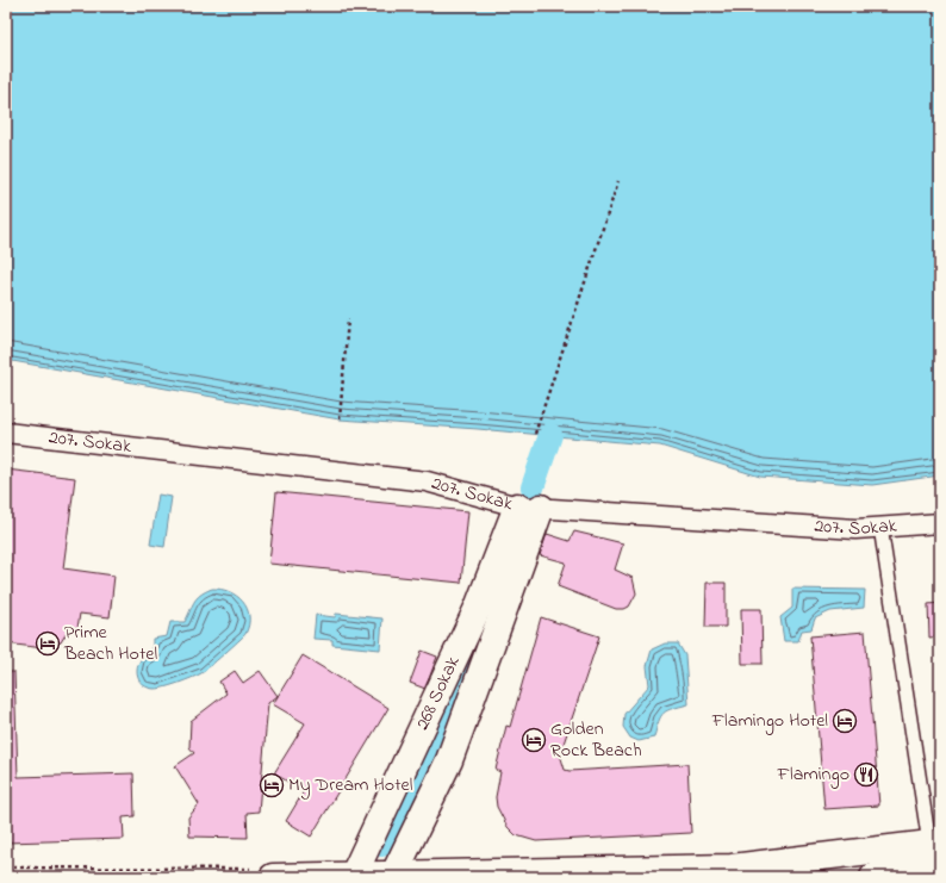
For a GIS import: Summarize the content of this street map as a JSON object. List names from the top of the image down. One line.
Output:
{"streets":{"street":["207. Sokak","268 Sokak"]},"crossings":[["207. Sokak","268 Sokak"]],"places":{"hotel":["Prime Beach Hotel","Flamingo Hotel","Golden Rock Beach","My Dream Hotel"],"restaurant":["Flamingo"]}}
